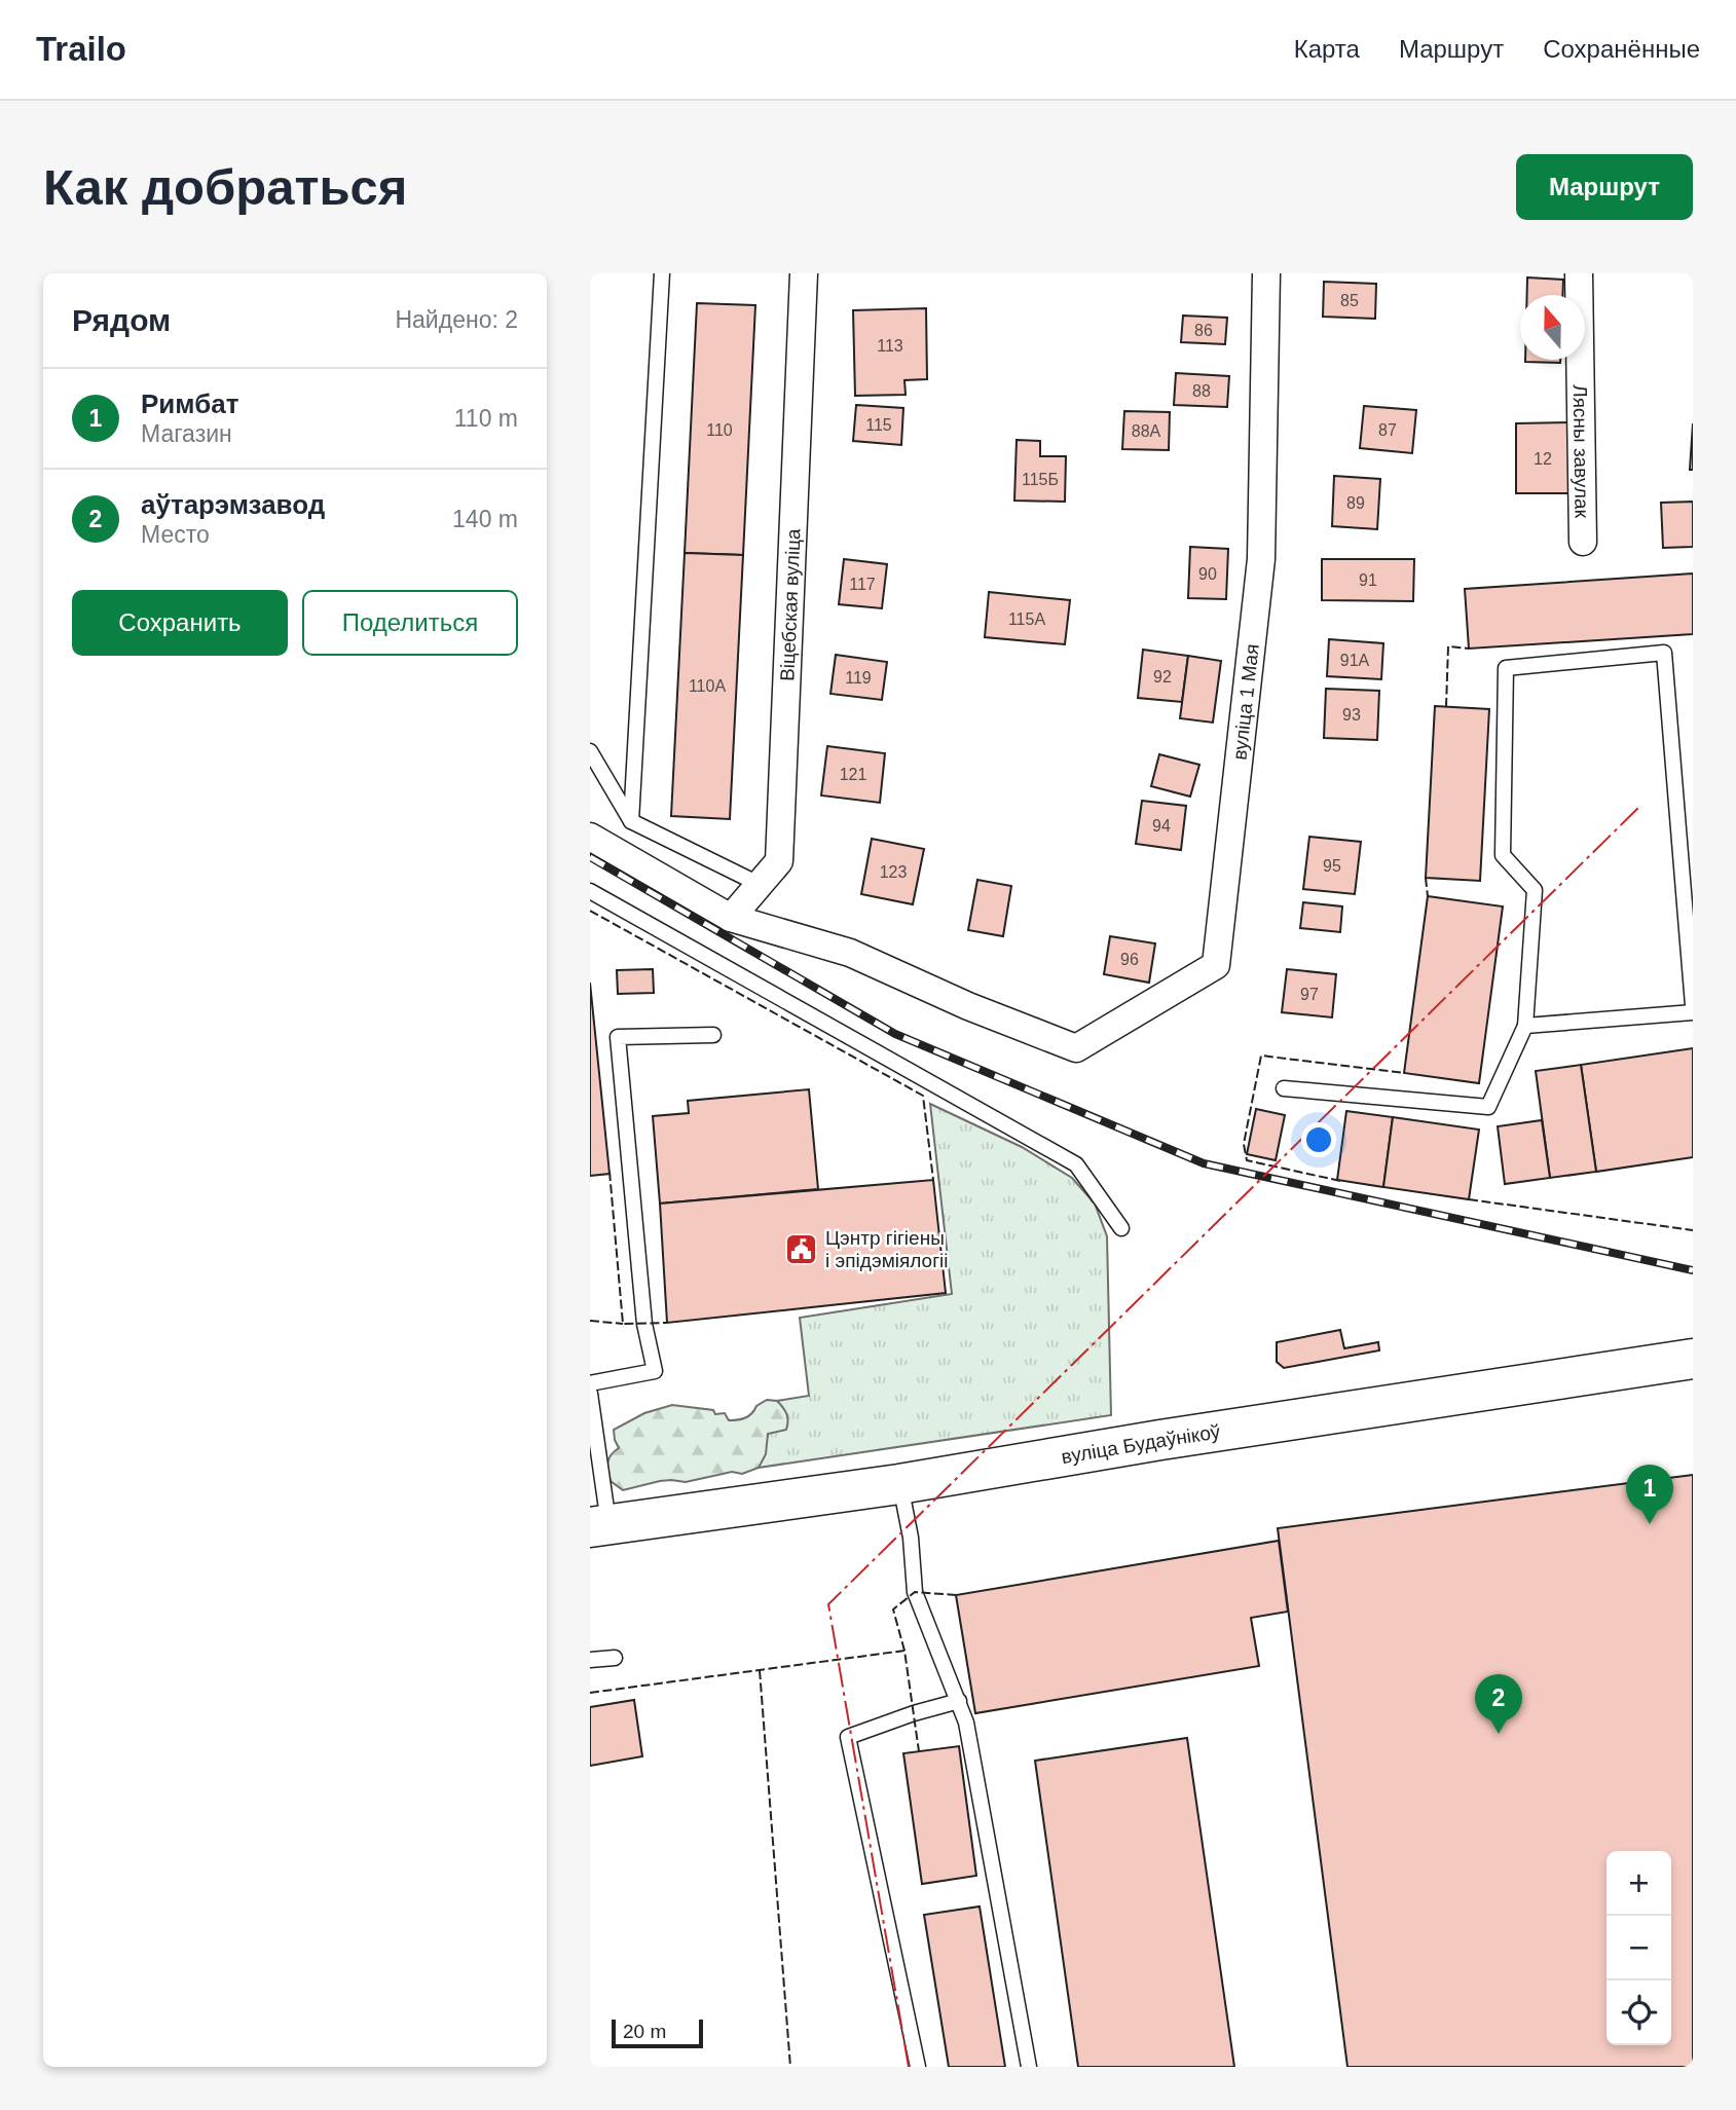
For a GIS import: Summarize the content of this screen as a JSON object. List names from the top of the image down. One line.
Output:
{"streets":{"main road":["вуліца Будаўнікоў"],"street":["Лясны завулак","Віцебская вуліца","вуліца 1 Мая"]},"crossings":[["Віцебская вуліца","вуліца 1 Мая"]],"places":{"public building":["Цэнтр гігіены і эпідэміялогіі"]},"house_numbers":["85","86","113","88","115","110","87","88А","12","115Б","89","90","91","117","115А","91А","92","119","110А","93","121","94","95","123","96","97"],"scale_bar":"20 m","north":"top","page":{"header":"Trailo","nav":["Карта","Маршрут","Сохранённые"],"buttons":["Маршрут",["Сохранить","Поделиться"]],"title":"Как добраться","heading":["Рядом","Найдено: 2"],"list":[{"mark":"1","name":"Римбат","note":"Магазин","value":"110 m"},{"mark":"2","name":"аўтарэмзавод","note":"Место","value":"140 m"}],"pins":["1","2"],"map_buttons":["+","−"],"scale":"20 m"}}
